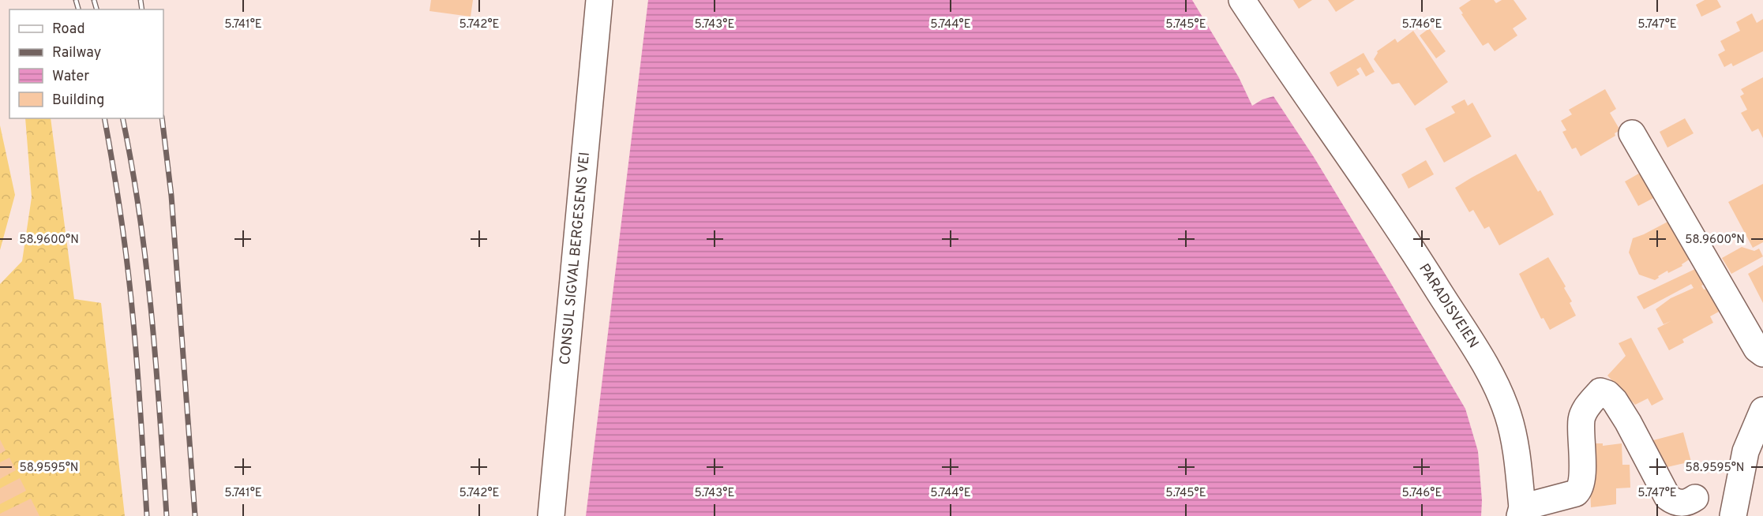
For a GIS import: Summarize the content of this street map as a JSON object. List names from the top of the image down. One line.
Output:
{"streets":{"street":["CONSUL SIGVAL BERGESENS VEI","PARADISVEIEN"]},"legend":["Road","Railway","Water","Building"],"coordinates":["5.741°E","5.742°E","5.743°E","5.744°E","5.745°E","5.746°E","5.747°E","58.9600°N","58.9595°N"]}
